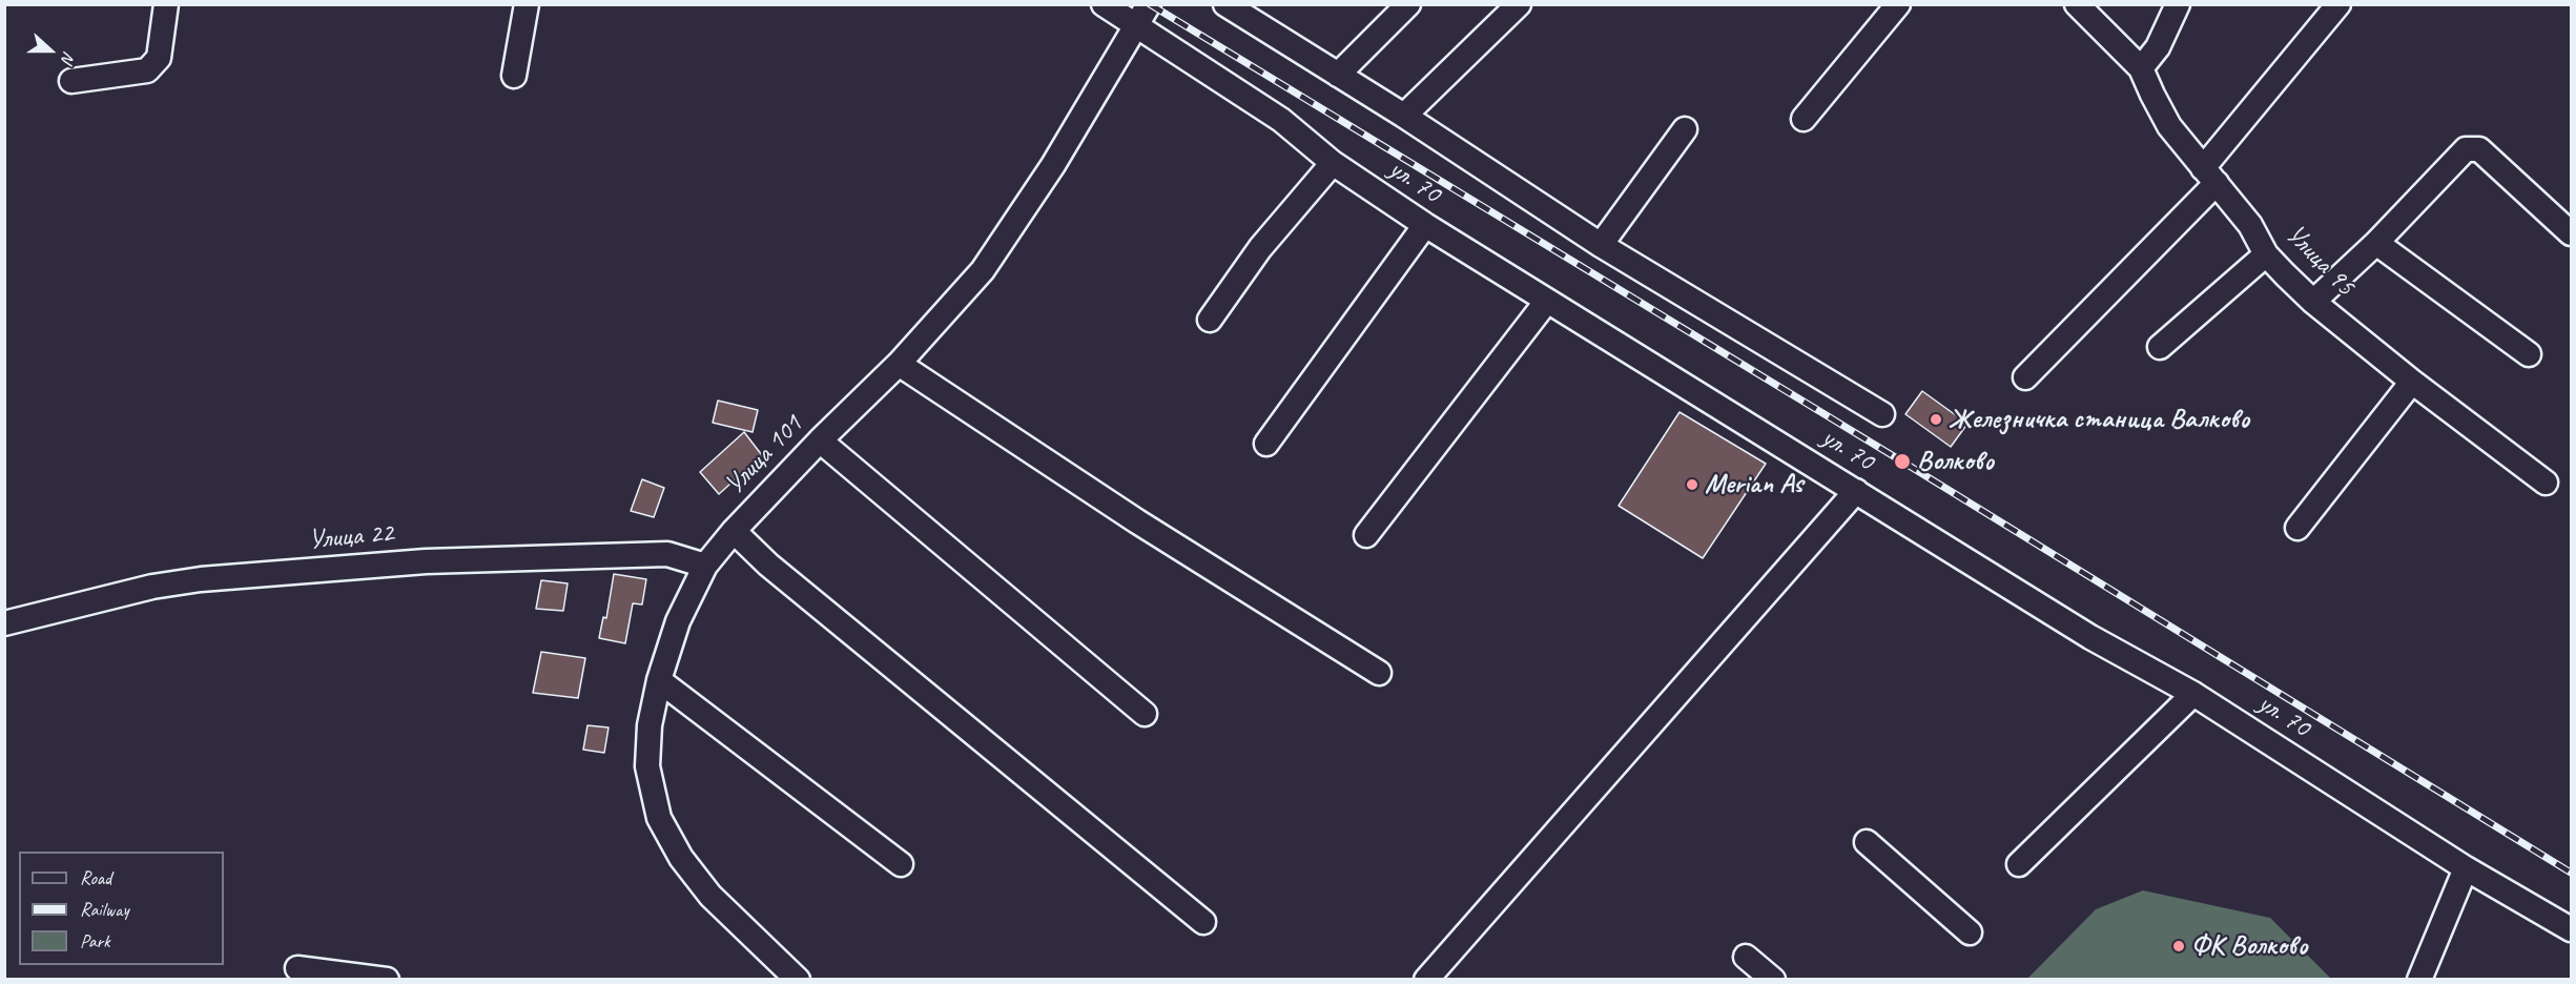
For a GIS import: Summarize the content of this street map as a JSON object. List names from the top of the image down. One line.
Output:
{"streets":{"street":["ул. 70","Улица 95","Улица 101","Улица 22"]},"crossings":[["ул. 70","Улица 101"],["Улица 101","Улица 22"]],"places":["Железничка станица Валково","Волково","Merian As","ФК Волково"],"legend":["Road","Railway","Park"],"north":"right"}
